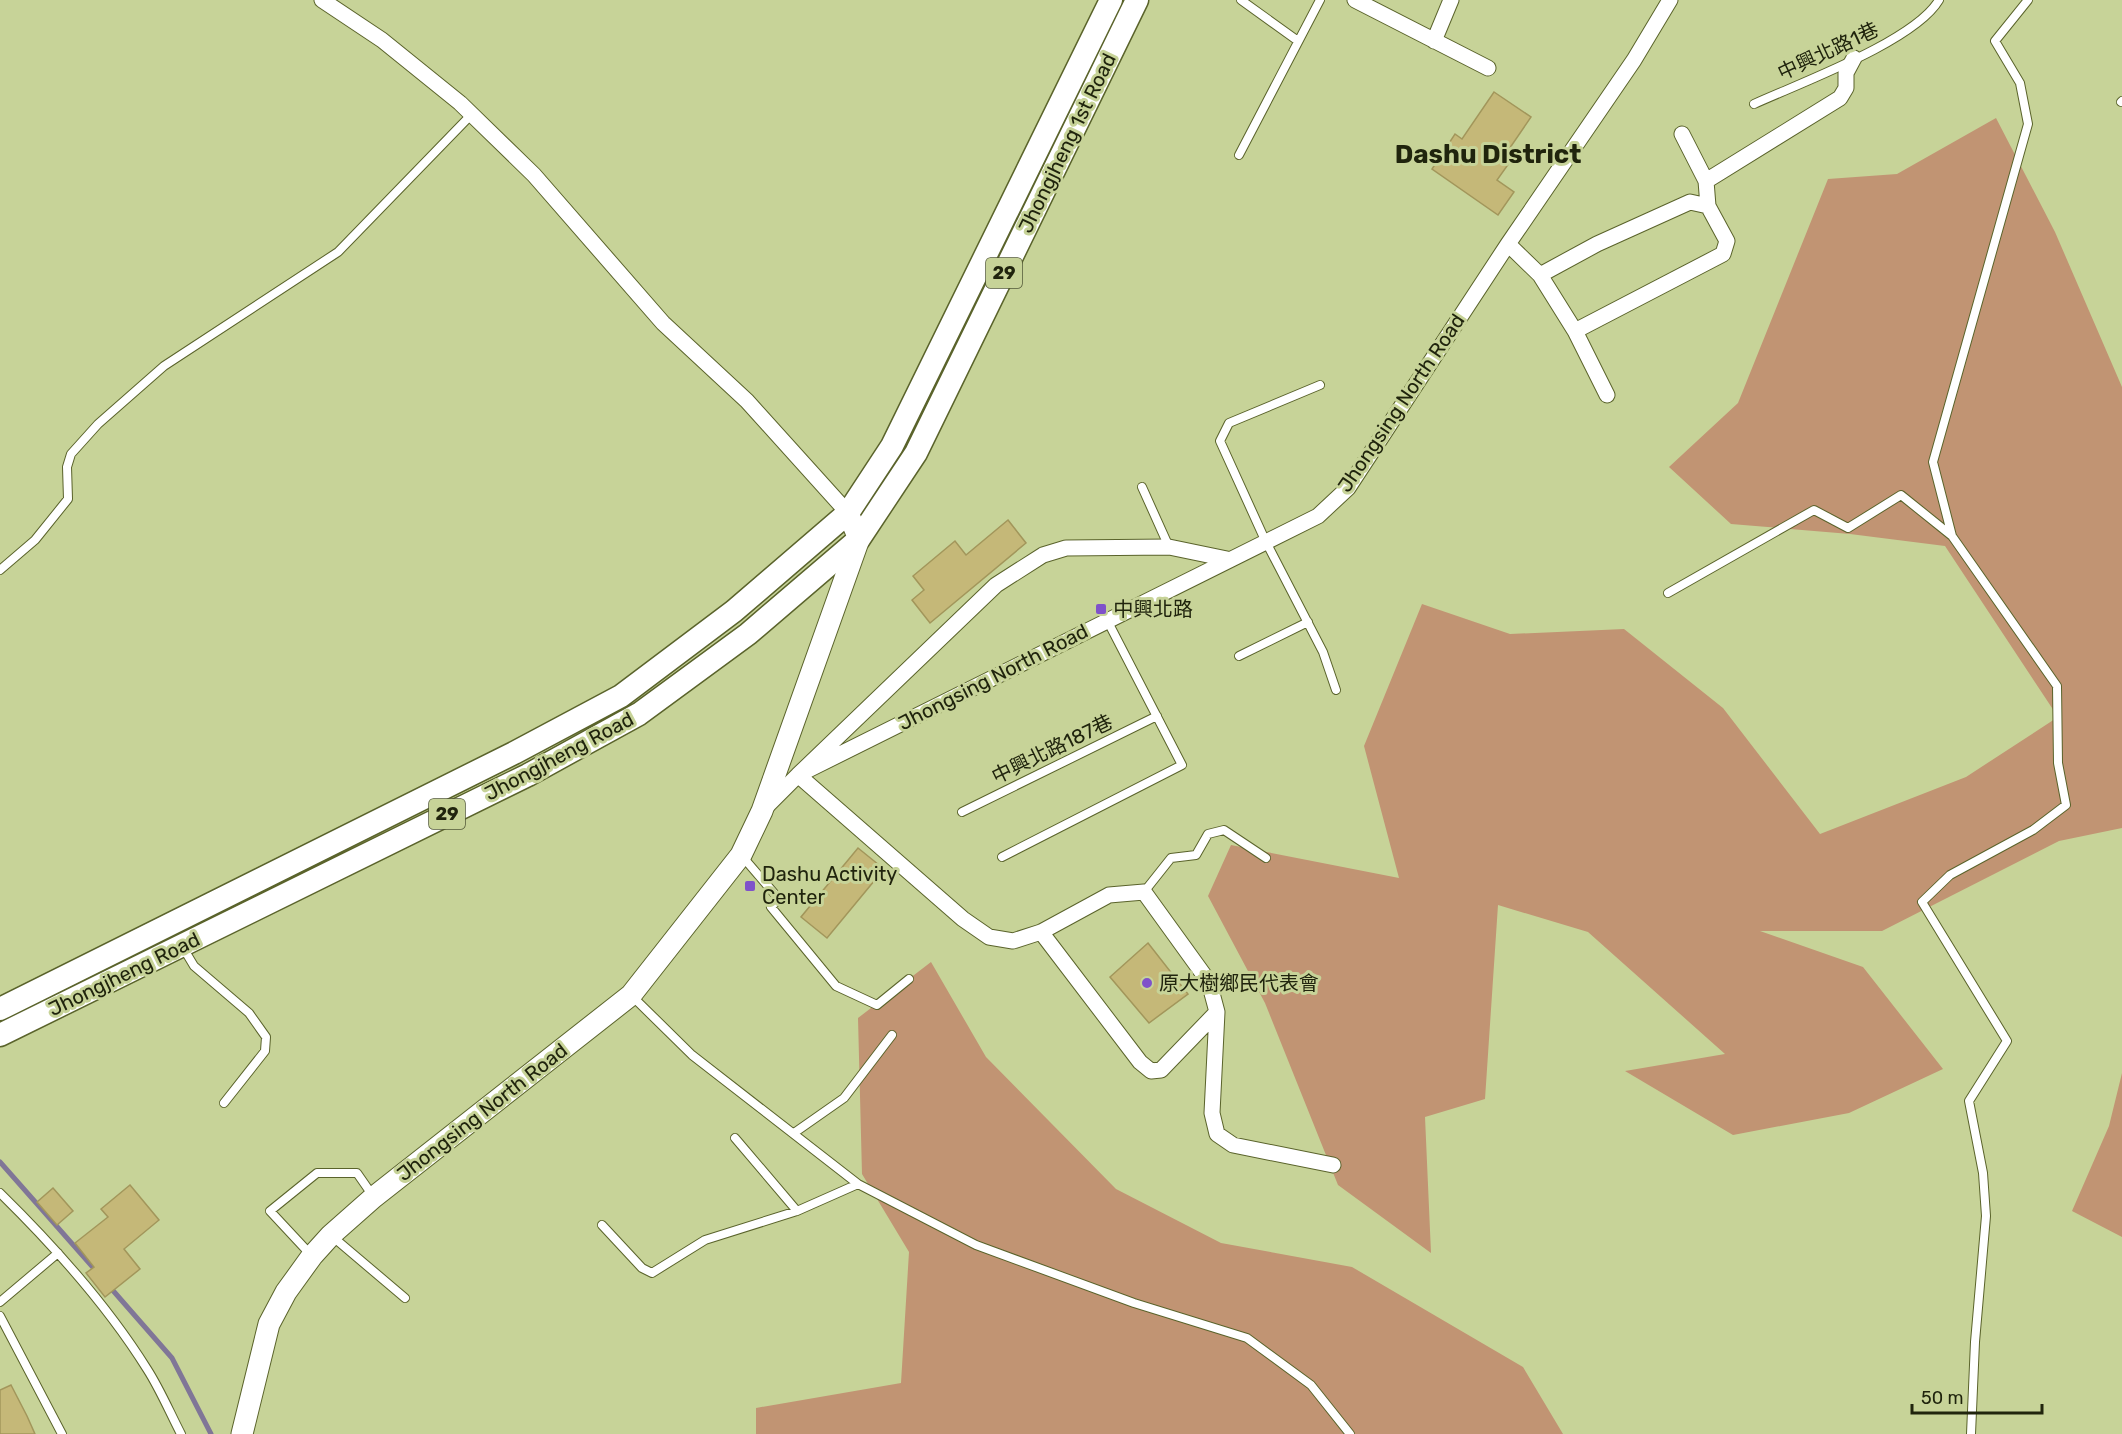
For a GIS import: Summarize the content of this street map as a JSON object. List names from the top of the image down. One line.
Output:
{"streets":{"main road":["Jhongjheng 1st Road","29","Jhongjheng Road"],"street":["Jhongsing North Road"],"lane":["中興北路1巷","中興北路187巷"]},"crossings":[["Jhongjheng 1st Road","Jhongsing North Road"],["Jhongjheng 1st Road","Jhongjheng Road"],["Jhongsing North Road","Jhongjheng Road"]],"districts":["Dashu District"],"places":{"transit":["中興北路","Dashu Activity Center"],"other":["原大樹鄉民代表會"]},"scale_bar":"50 m"}
